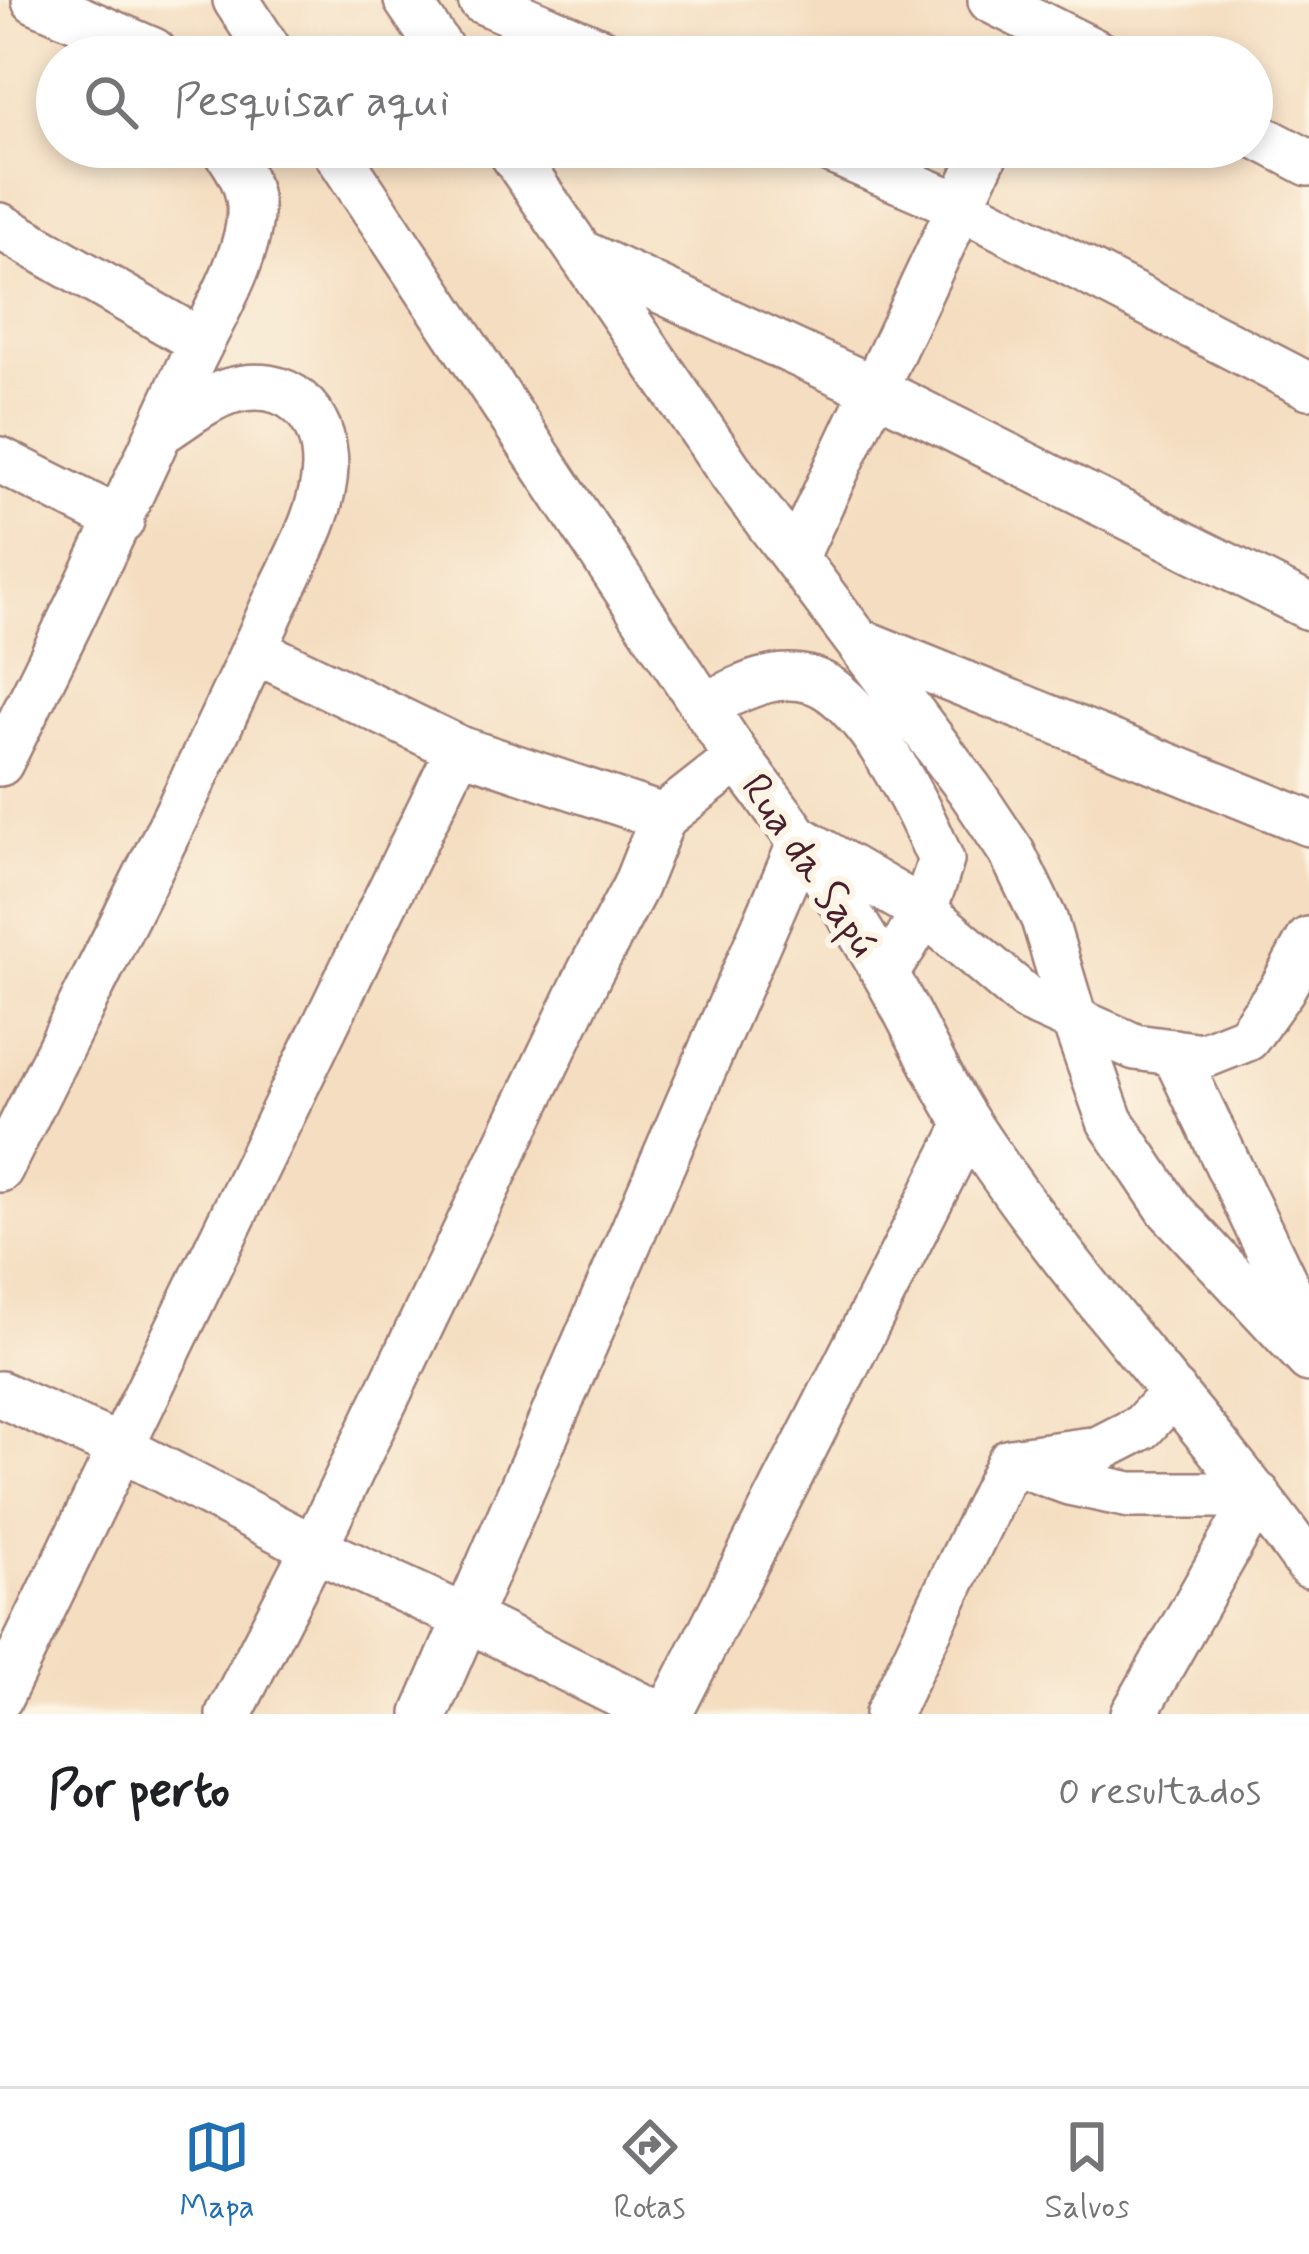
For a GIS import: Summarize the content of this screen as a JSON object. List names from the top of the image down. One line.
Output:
{"streets":{"street":["Rua da Sapú"]},"page":{"search":"Pesquisar aqui","heading":["Por perto","0 resultados"],"nav":["Mapa","Rotas","Salvos"]}}
